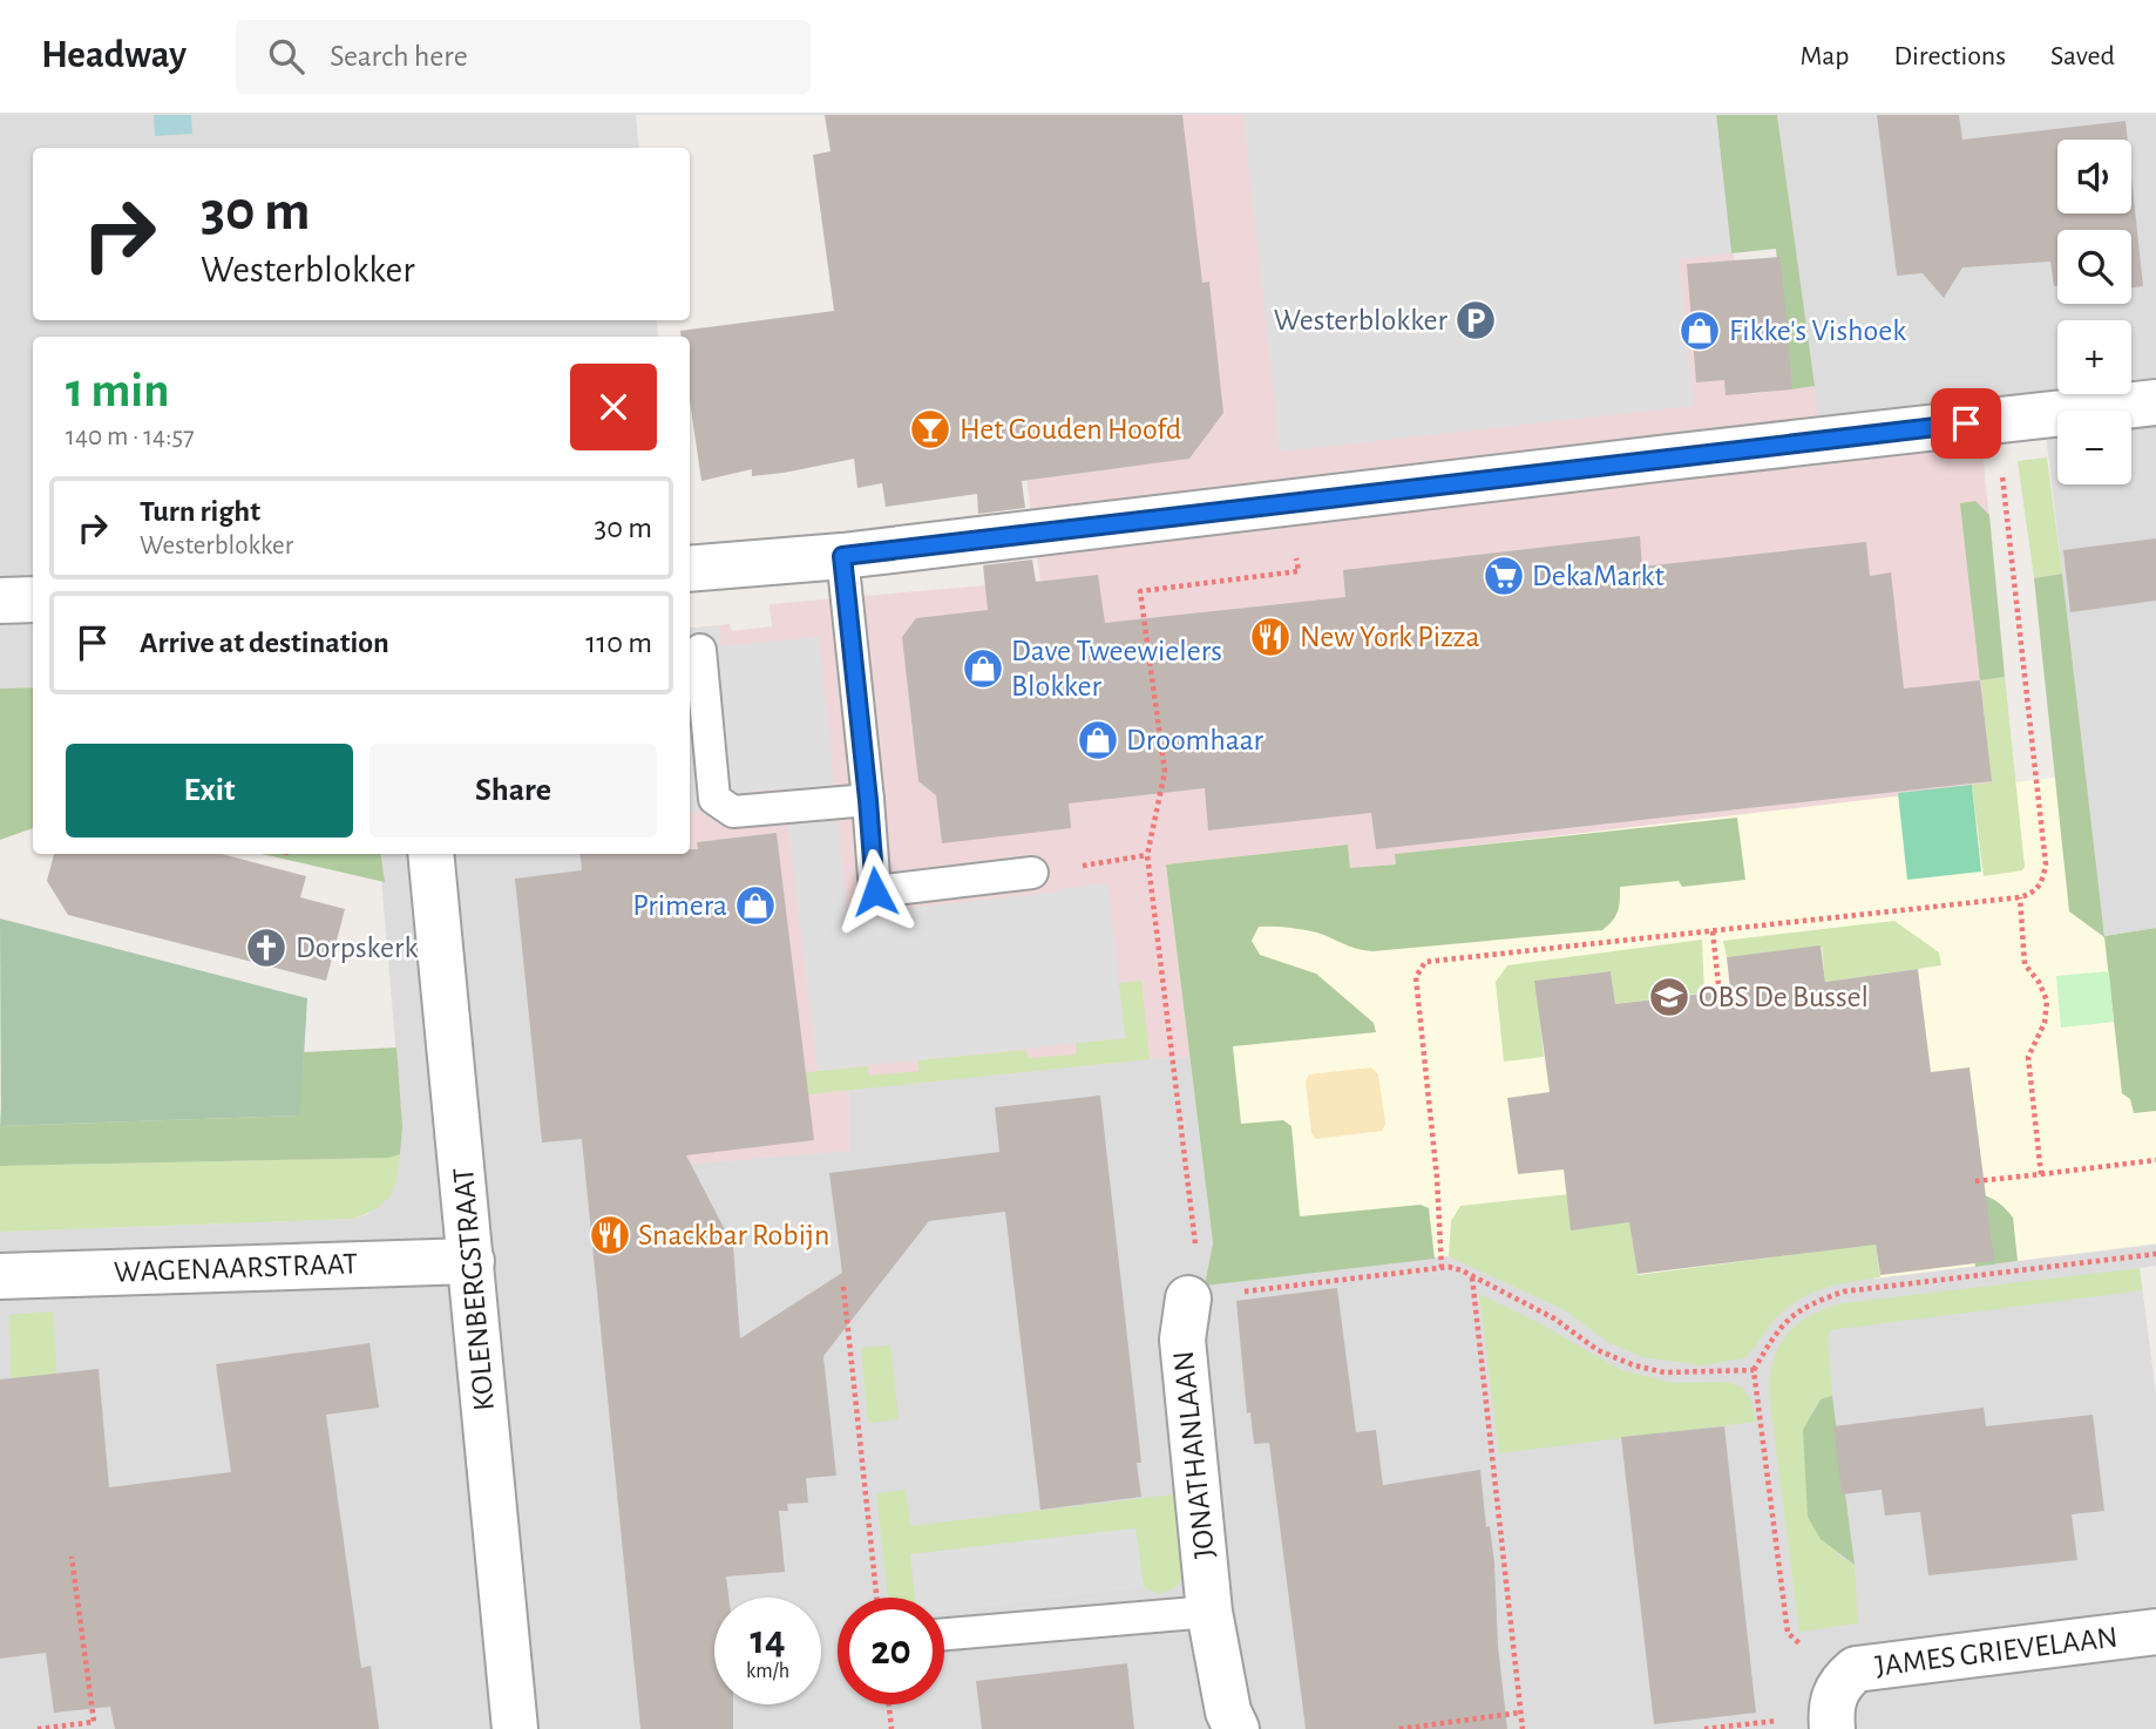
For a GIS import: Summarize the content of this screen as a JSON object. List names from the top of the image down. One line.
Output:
{"streets":{"street":["WAGENAARSTRAAT","KOLENBERGSTRAAT","JONATHANLAAN","JAMES GRIEVELAAN"]},"crossings":[["WAGENAARSTRAAT","KOLENBERGSTRAAT"]],"places":{"parking":["Westerblokker"],"shop":["Fikke's Vishoek","Dave Tweewielers Blokker","Droomhaar","Primera"],"bar":["Het Gouden Hoofd"],"supermarket":["DekaMarkt"],"restaurant":["New York Pizza","Snackbar Robijn"],"church":["Dorpskerk"],"school or university":["OBS De Bussel"]},"page":{"header":"Headway","search":"Search here","nav":["Map","Directions","Saved"],"map_buttons":["+","−"],"turn":["30 m","Westerblokker"],"heading":["1 min","140 m · 14:57"],"list":[{"name":"Turn right","note":"Westerblokker","value":"30 m"},{"name":"Arrive at destination","value":"110 m"}],"buttons":["Exit","Share"],"speed":"14 km/h","limit":"20"}}
